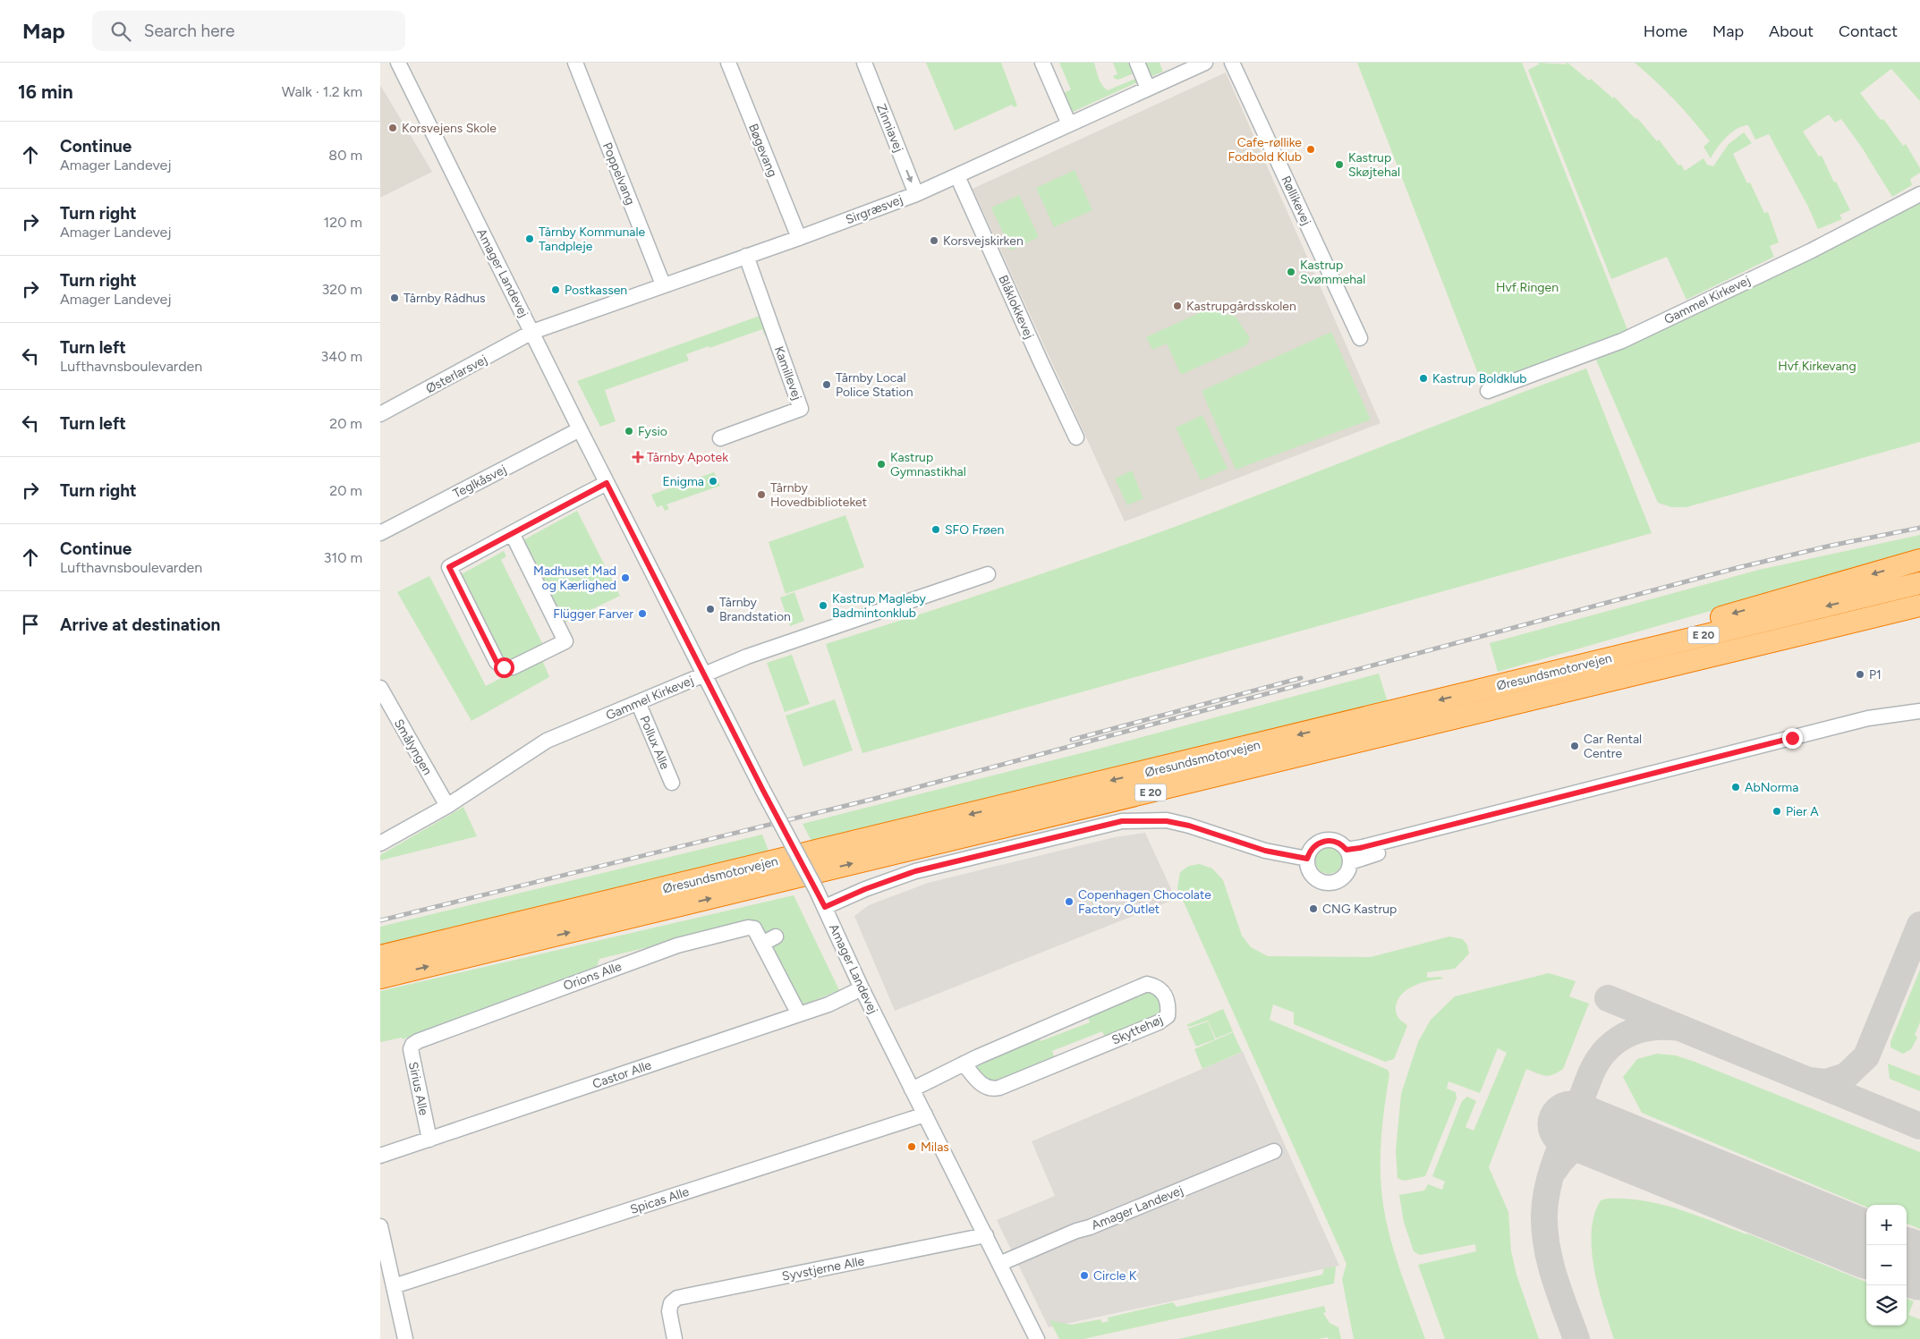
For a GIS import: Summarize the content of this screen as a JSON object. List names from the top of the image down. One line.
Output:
{"streets":{"highway":["E 20","Øresundsmotorvejen"],"street":["Zinniavej","Bøgevang","Poppelvang","Røllikevej","Sirgræsvej","Amager Landevej","Gammel Kirkevej","Blåklokkevej","Kamillevej","Østerlarsvej","Teglkåsvej","Pollux Alle","Smålyngen","Orions Alle","Skyttehøj","Castor Alle","Sirius Alle","Spicas Alle","Syvstjerne Alle"]},"crossings":[["Zinniavej","Sirgræsvej"],["Bøgevang","Sirgræsvej"],["Poppelvang","Sirgræsvej"],["Sirgræsvej","Amager Landevej"],["Sirgræsvej","Blåklokkevej"],["Sirgræsvej","Kamillevej"],["Sirgræsvej","Østerlarsvej"],["Amager Landevej","Gammel Kirkevej"],["Amager Landevej","Østerlarsvej"],["Amager Landevej","Teglkåsvej"],["Amager Landevej","Skyttehøj"],["Amager Landevej","Castor Alle"],["Amager Landevej","Spicas Alle"],["Amager Landevej","Syvstjerne Alle"],["Gammel Kirkevej","Pollux Alle"],["Gammel Kirkevej","Smålyngen"],["Orions Alle","Castor Alle"],["Orions Alle","Sirius Alle"],["Castor Alle","Sirius Alle"]],"one_way":["Zinniavej"],"parks":["Hvf Ringen","Hvf Kirkevang"],"places":{"other":["Korsvejens Skole","Cafe-røllike Fodbold Klub","Kastrup Skøjtehal","Tårnby Kommunale Tandpleje","Korsvejskirken","Kastrup Svømmehal","Postkassen","Tårnby Rådhus","Kastrupgårdsskolen","Kastrup Boldklub","Tårnby Local Police Station","Fysio","Kastrup Gymnastikhal","Enigma","Tårnby Hovedbiblioteket","SFO Frøen","Madhuset Mad og Kærlighed","Kastrup Magleby Badmintonklub","Tårnby Brandstation","Flügger Farver","P1","Car Rental Centre","AbNorma","Pier A","Copenhagen Chocolate Factory Outlet","CNG Kastrup","Milas","Circle K"],"health":["Tårnby Apotek"]},"page":{"header":"Map","search":"Search here","nav":["Home","Map","About","Contact"],"heading":["16 min","Walk · 1.2 km"],"list":[["Continue","Amager Landevej","80 m"],["Turn right","Amager Landevej","120 m"],["Turn right","Amager Landevej","320 m"],["Turn left","Lufthavnsboulevarden","340 m"],["Turn left","20 m"],["Turn right","20 m"],["Continue","Lufthavnsboulevarden","310 m"],"Arrive at destination"],"map_buttons":["+","−"]}}
